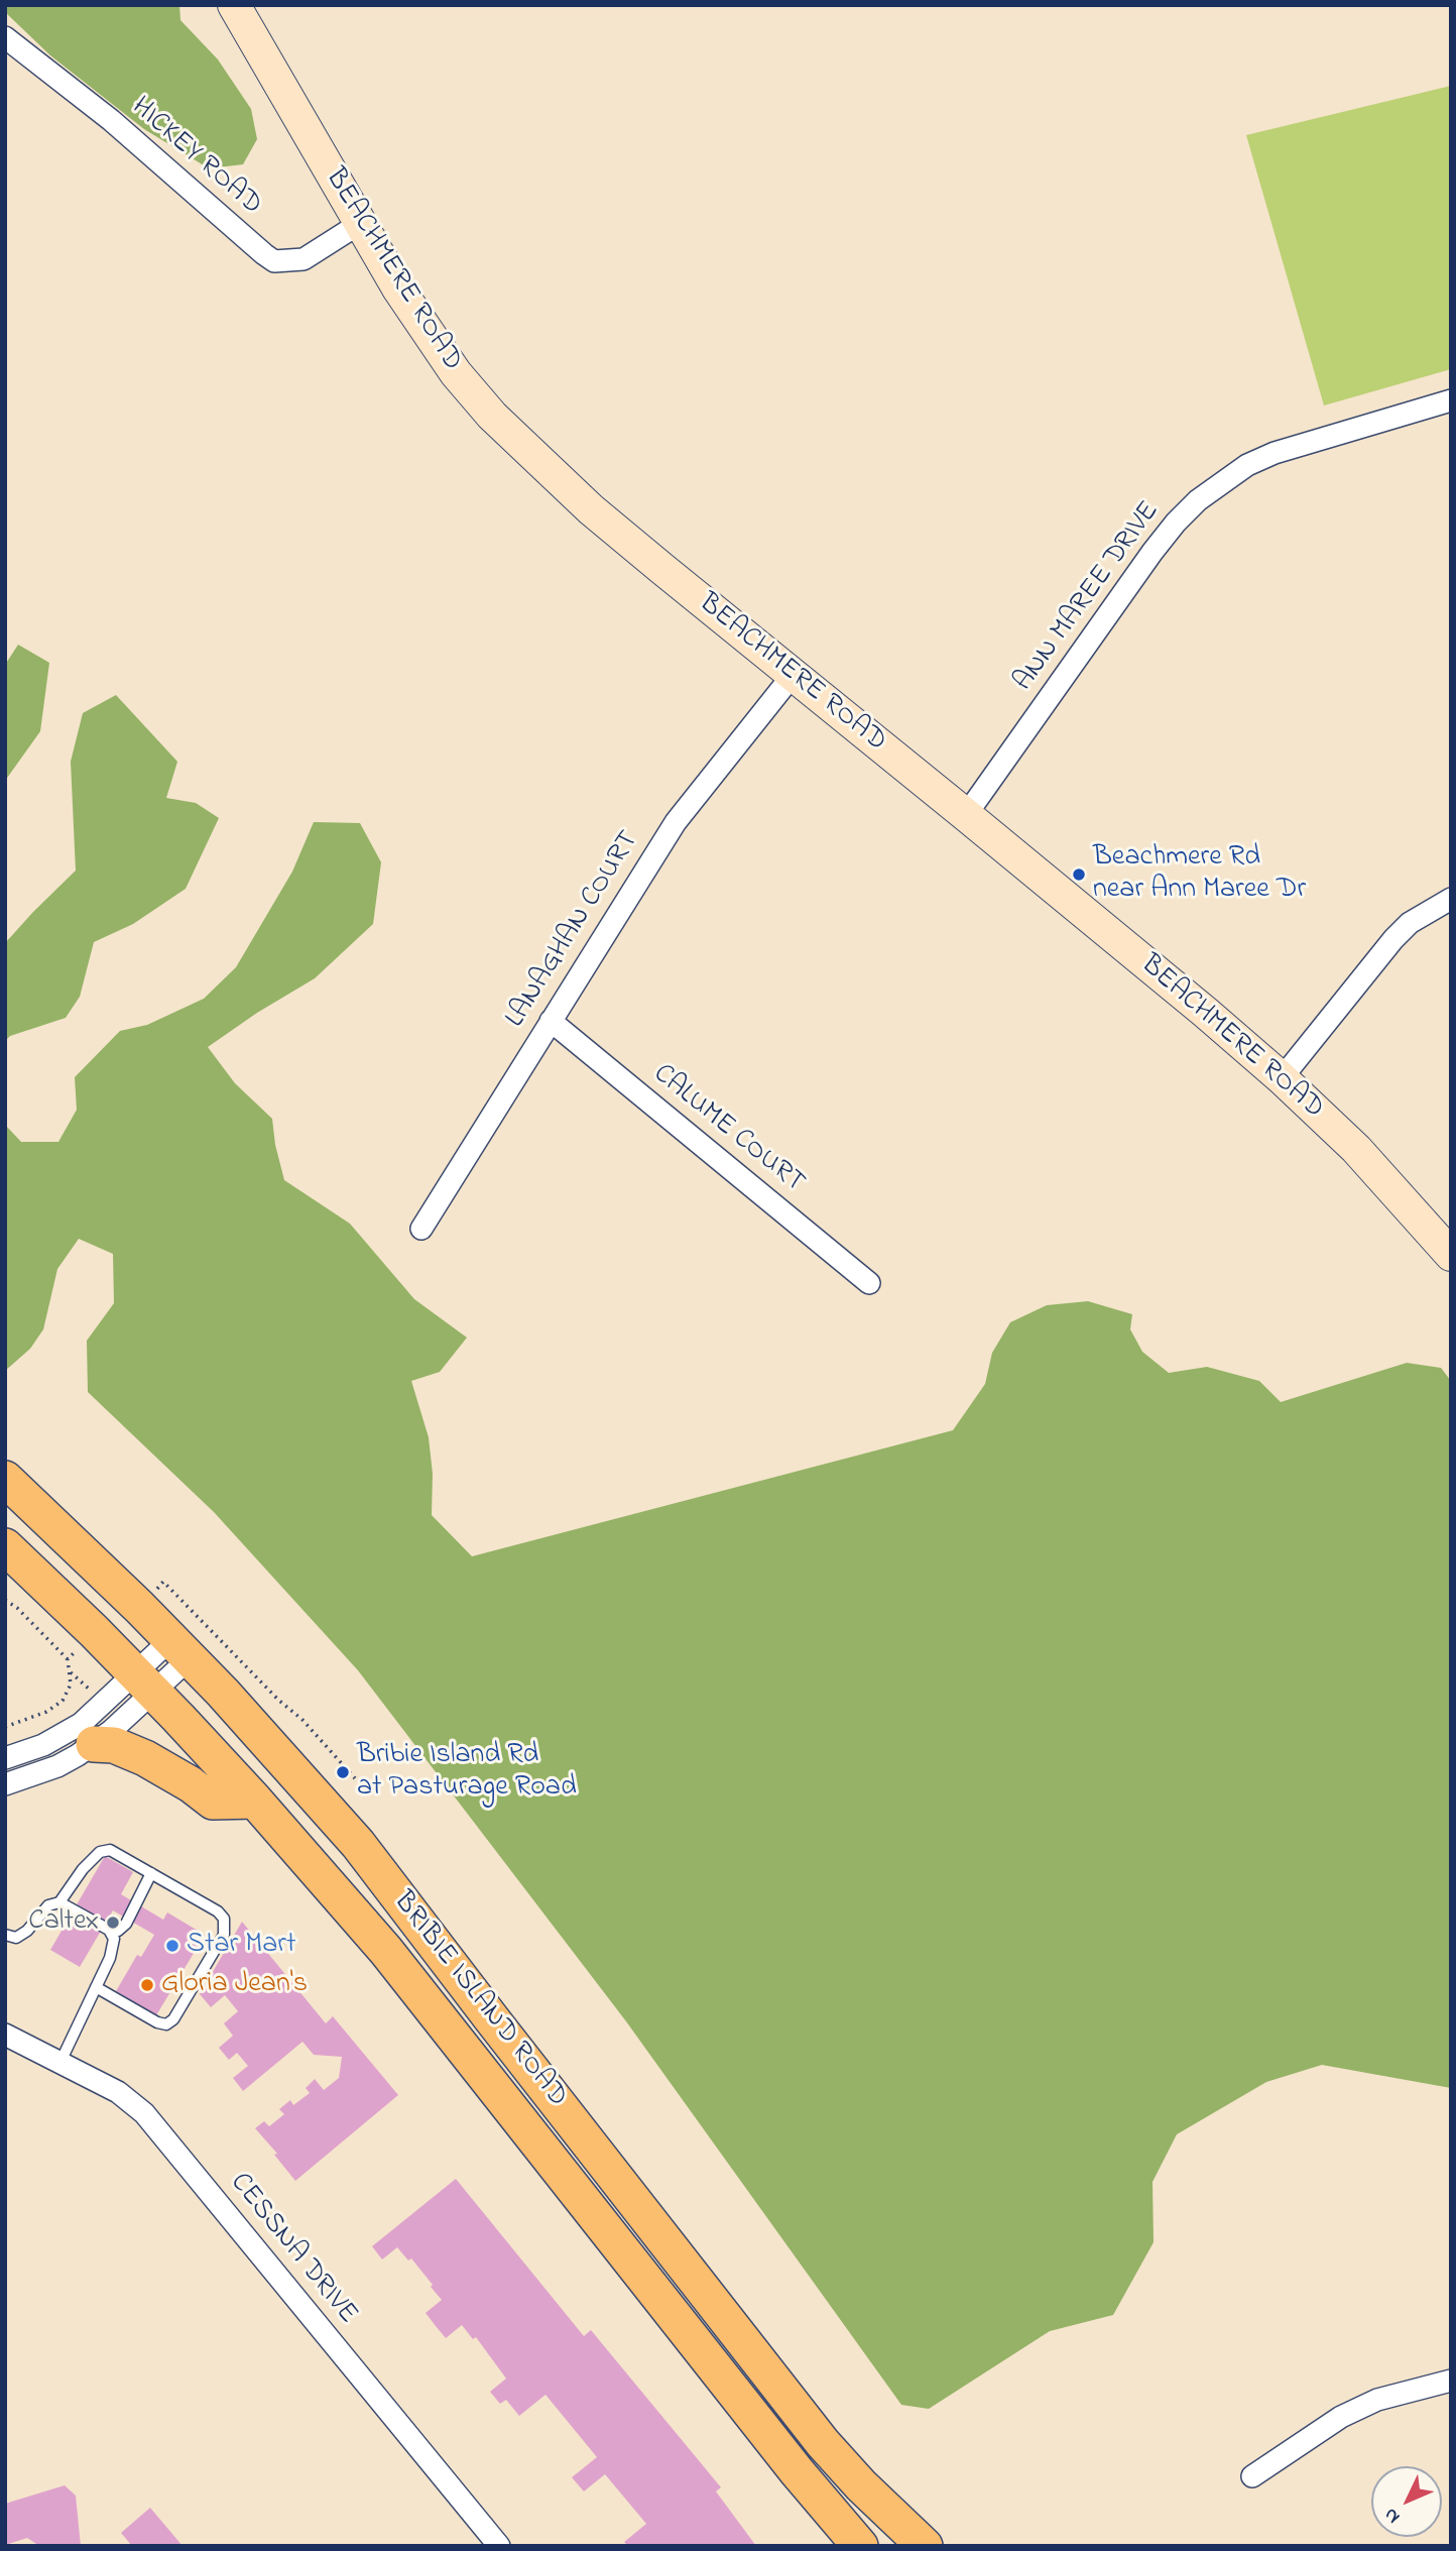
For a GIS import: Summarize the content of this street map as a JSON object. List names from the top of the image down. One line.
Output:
{"streets":{"main road":["BEACHMERE ROAD","BRIBIE ISLAND ROAD"],"street":["HICKEY ROAD","ANN MAREE DRIVE","LANAGHAN COURT","CALUME COURT","CESSNA DRIVE"]},"crossings":[["HICKEY ROAD","BEACHMERE ROAD"],["BEACHMERE ROAD","ANN MAREE DRIVE"],["BEACHMERE ROAD","LANAGHAN COURT"],["LANAGHAN COURT","CALUME COURT"]],"places":["Beachmere Rd near Ann Maree Dr","Bribie Island Rd at Pasturage Road","Caltex","Star Mart","Gloria Jean's"],"north":"bottom left"}
